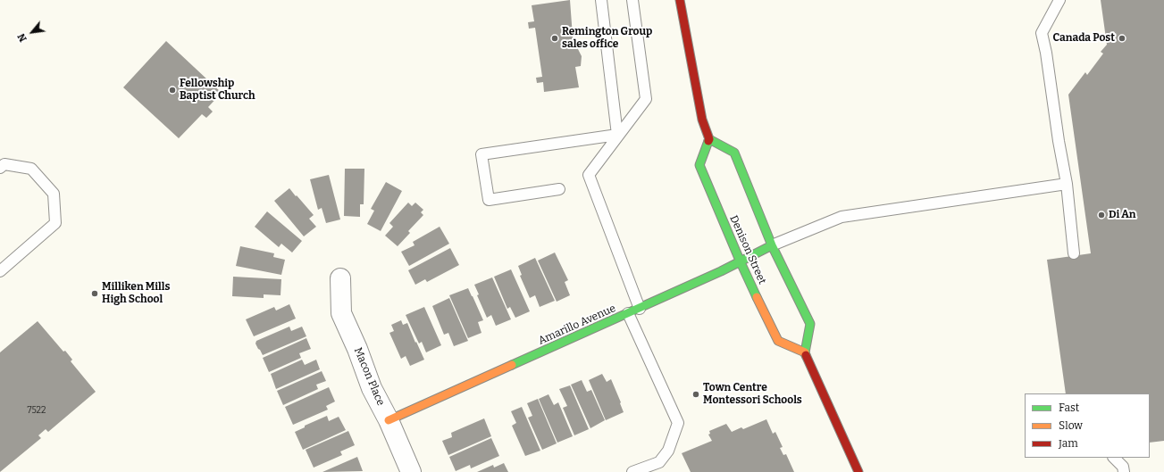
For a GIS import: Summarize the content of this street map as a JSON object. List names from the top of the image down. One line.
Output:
{"streets":{"main road":["Denison Street","Amarillo Avenue"],"street":["Macon Place"]},"crossings":[["Denison Street","Amarillo Avenue"],["Amarillo Avenue","Macon Place"]],"places":["Remington Group sales office","Canada Post","Fellowship Baptist Church","Di An","Milliken Mills High School","Town Centre Montessori Schools"],"house_numbers":["7522"],"legend":["Fast","Slow","Jam"],"north":"bottom left"}
